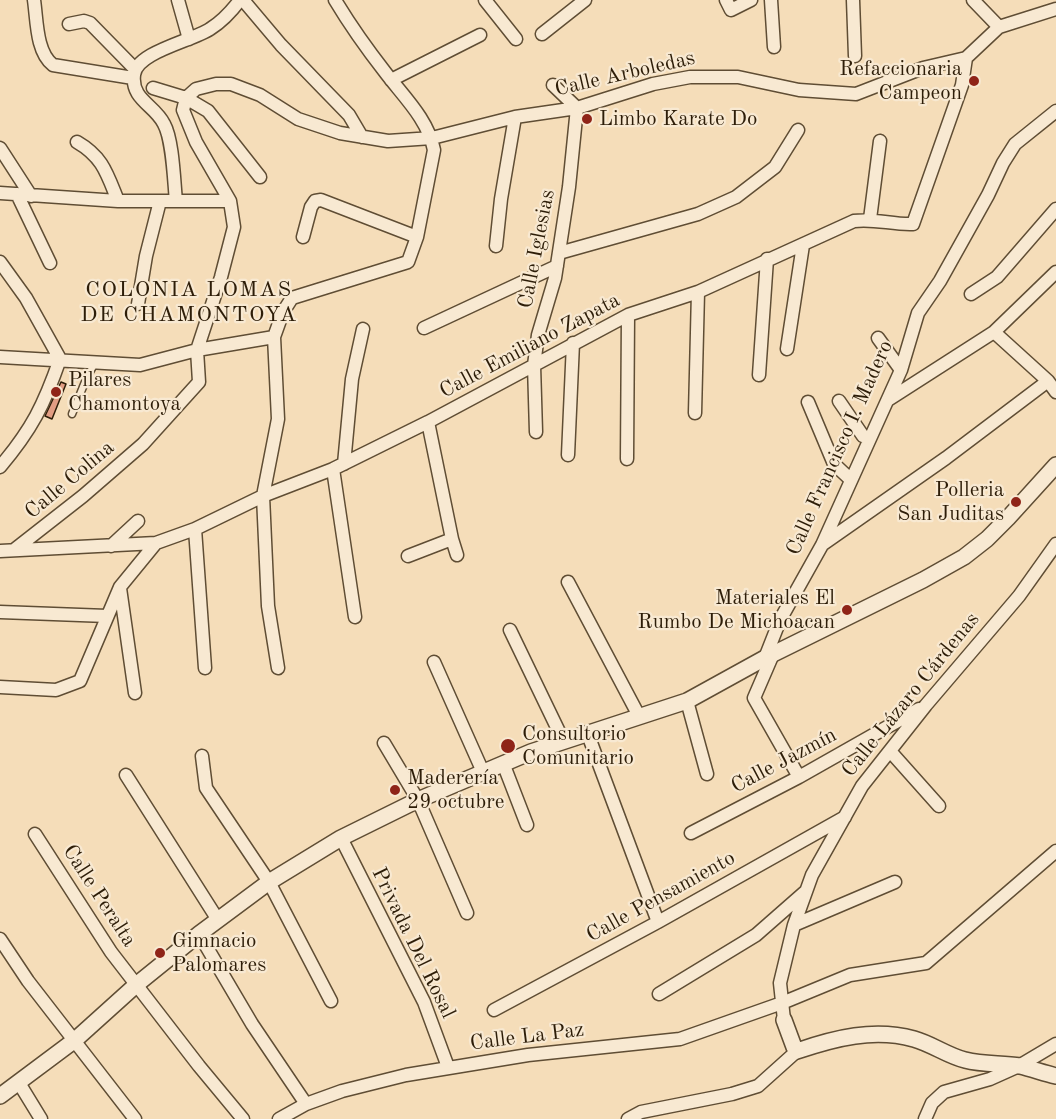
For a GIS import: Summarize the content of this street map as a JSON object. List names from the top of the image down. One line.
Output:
{"streets":{"street":["Calle Arboledas","Calle Iglesias","Calle Emiliano Zapata","Calle Francisco I. Madero","Calle Colina","Calle Lázaro Cárdenas","Calle Jazmín","Calle Peralta","Calle Pensamiento","Privada Del Rosal","Calle La Paz"]},"crossings":[["Calle Arboledas","Calle Iglesias"],["Calle Arboledas","Calle Emiliano Zapata"],["Calle Iglesias","Calle Emiliano Zapata"],["Calle Emiliano Zapata","Calle Colina"],["Calle Francisco I. Madero","Calle Jazmín"],["Calle Lázaro Cárdenas","Calle Jazmín"],["Calle Lázaro Cárdenas","Calle Pensamiento"],["Calle Lázaro Cárdenas","Calle La Paz"],["Privada Del Rosal","Calle La Paz"]],"districts":["COLONIA LOMAS DE CHAMONTOYA"],"places":["Refaccionaria Campeon","Limbo Karate Do","Pilares Chamontoya","Polleria San Juditas","Materiales El Rumbo De Michoacan","Consultorio Comunitario","Maderería 29 octubre","Gimnacio Palomares"]}
